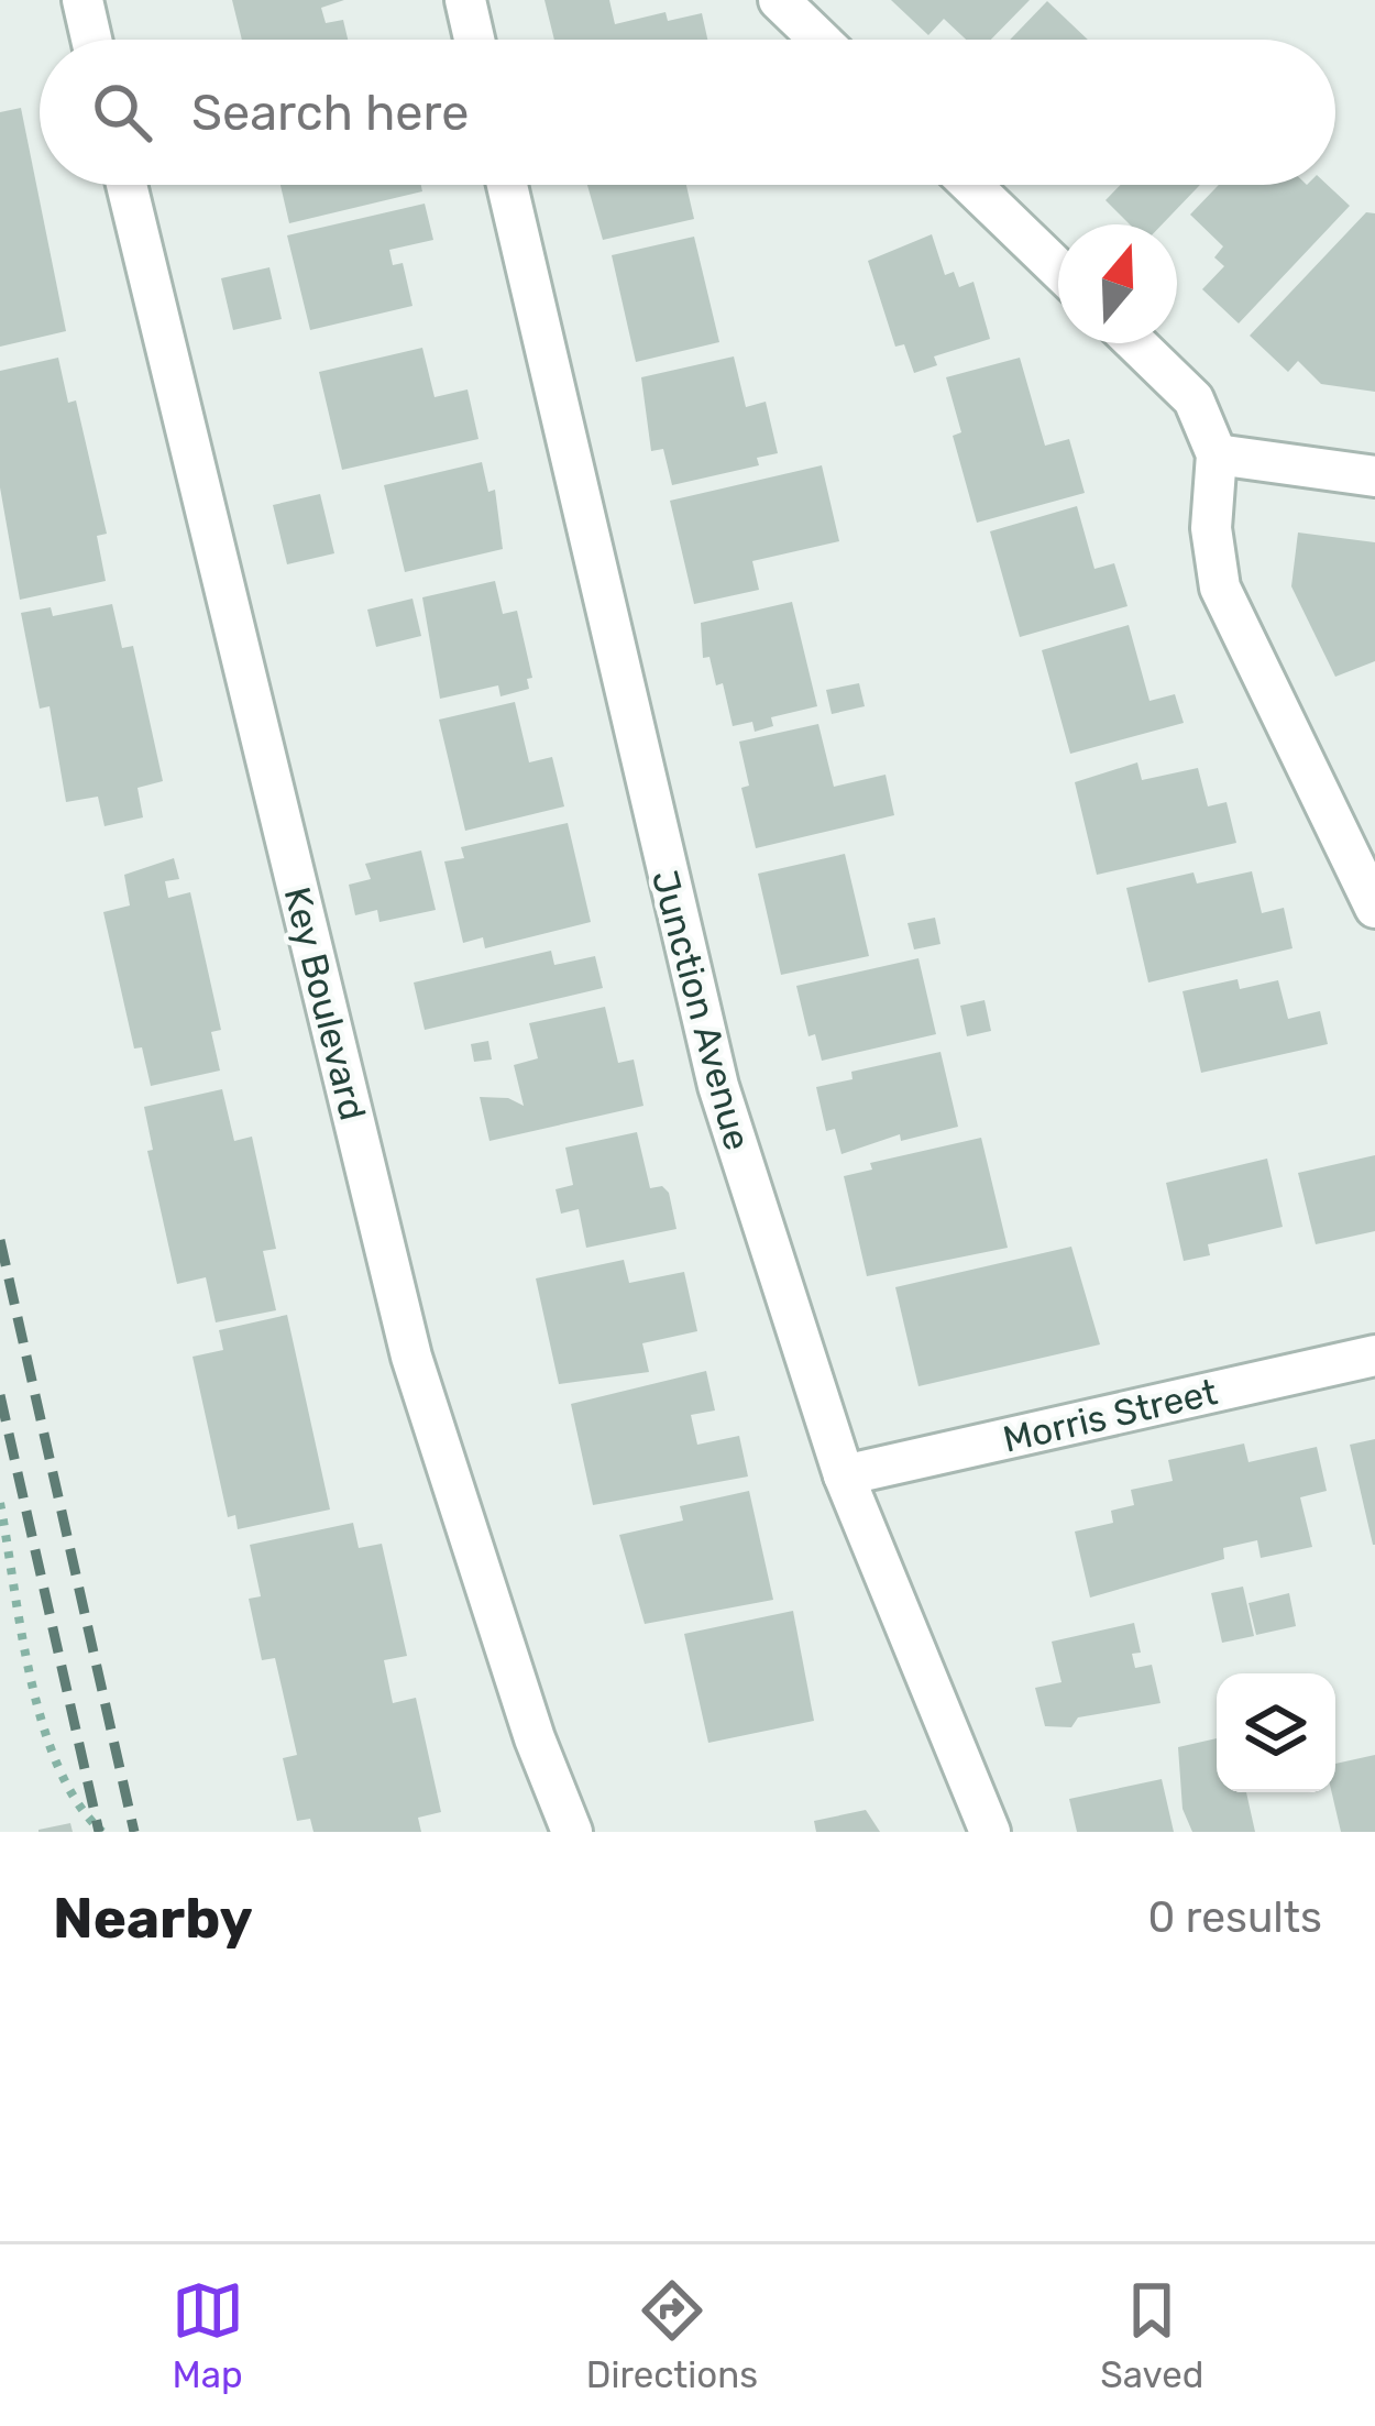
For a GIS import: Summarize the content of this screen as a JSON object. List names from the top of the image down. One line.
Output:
{"streets":{"street":["Key Boulevard","Junction Avenue","Morris Street"]},"crossings":[["Junction Avenue","Morris Street"]],"north":"top","page":{"search":"Search here","heading":["Nearby","0 results"],"nav":["Map","Directions","Saved"]}}
